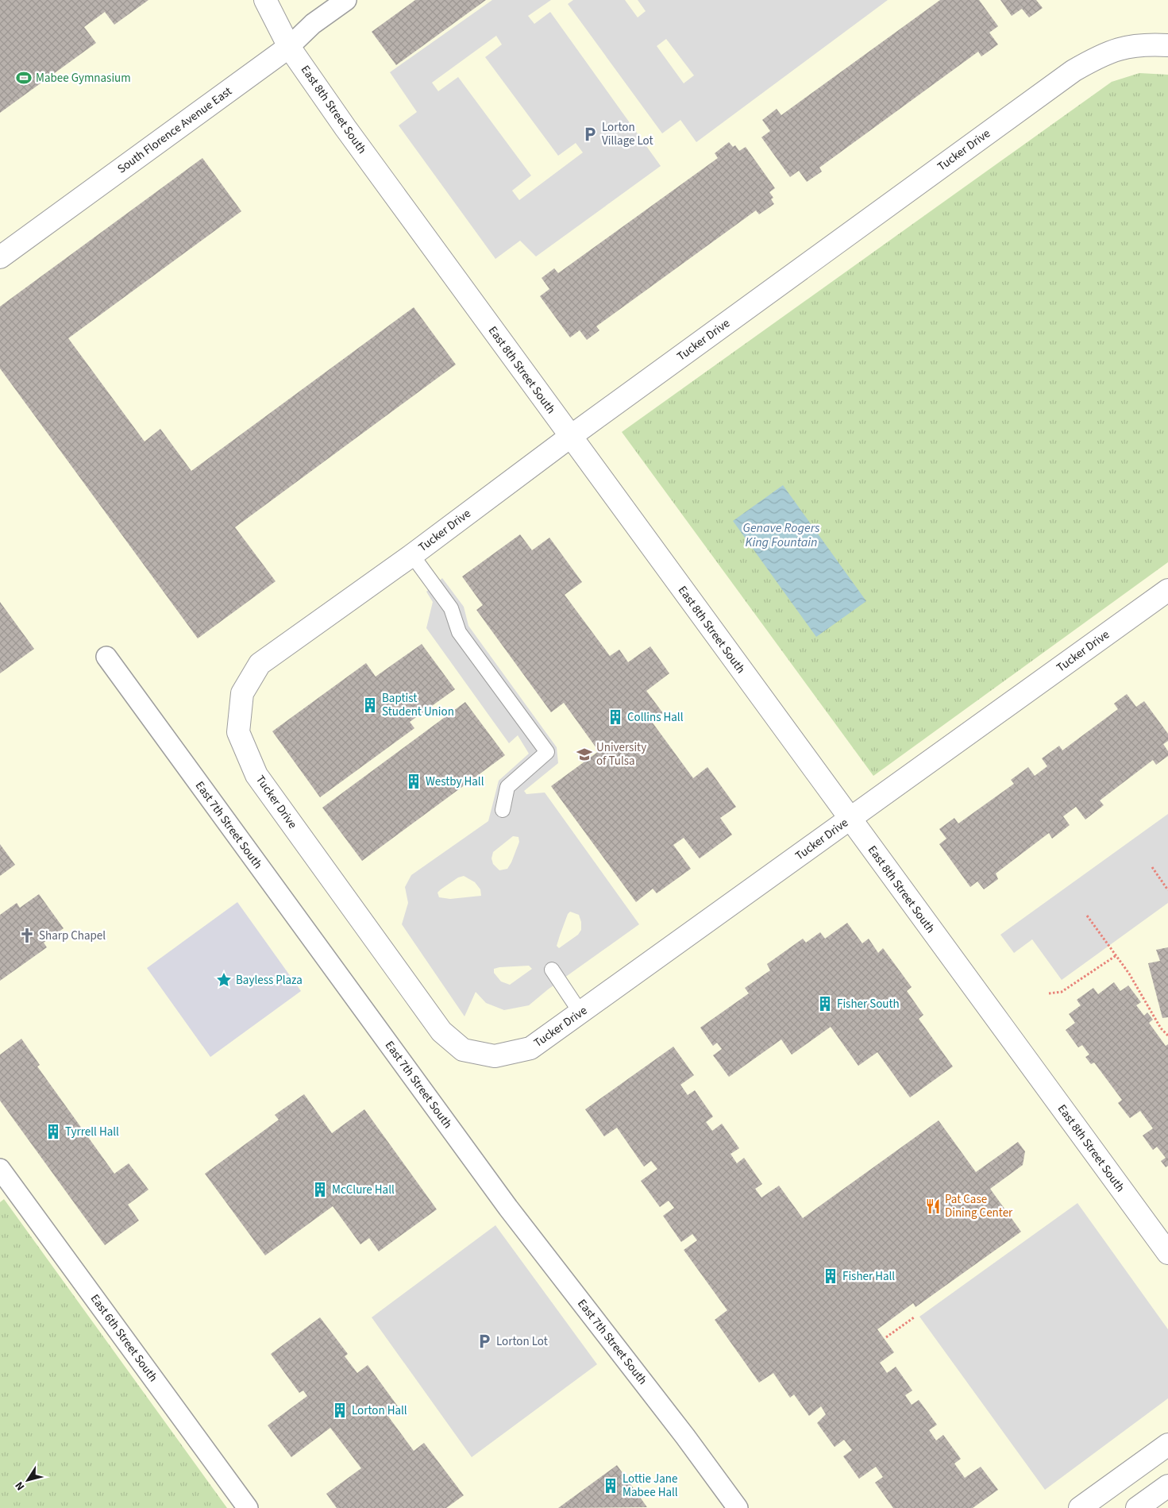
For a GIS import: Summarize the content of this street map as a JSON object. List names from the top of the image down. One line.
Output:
{"streets":{"street":["East 8th Street South","South Florence Avenue East","Tucker Drive","East 7th Street South","East 6th Street South"]},"crossings":[["East 8th Street South","South Florence Avenue East"],["East 8th Street South","Tucker Drive"]],"water":["Genave Rogers King Fountain"],"places":{"sports":["Mabee Gymnasium"],"parking":["Lorton Village Lot","Lorton Lot"],"building":["Baptist Student Union","Collins Hall","Westby Hall","Fisher South","Tyrrell Hall","McClure Hall","Fisher Hall","Lorton Hall","Lottie Jane Mabee Hall"],"school or university":["University of Tulsa"],"church":["Sharp Chapel"],"place":["Bayless Plaza"],"restaurant":["Pat Case Dining Center"]},"north":"bottom left"}
